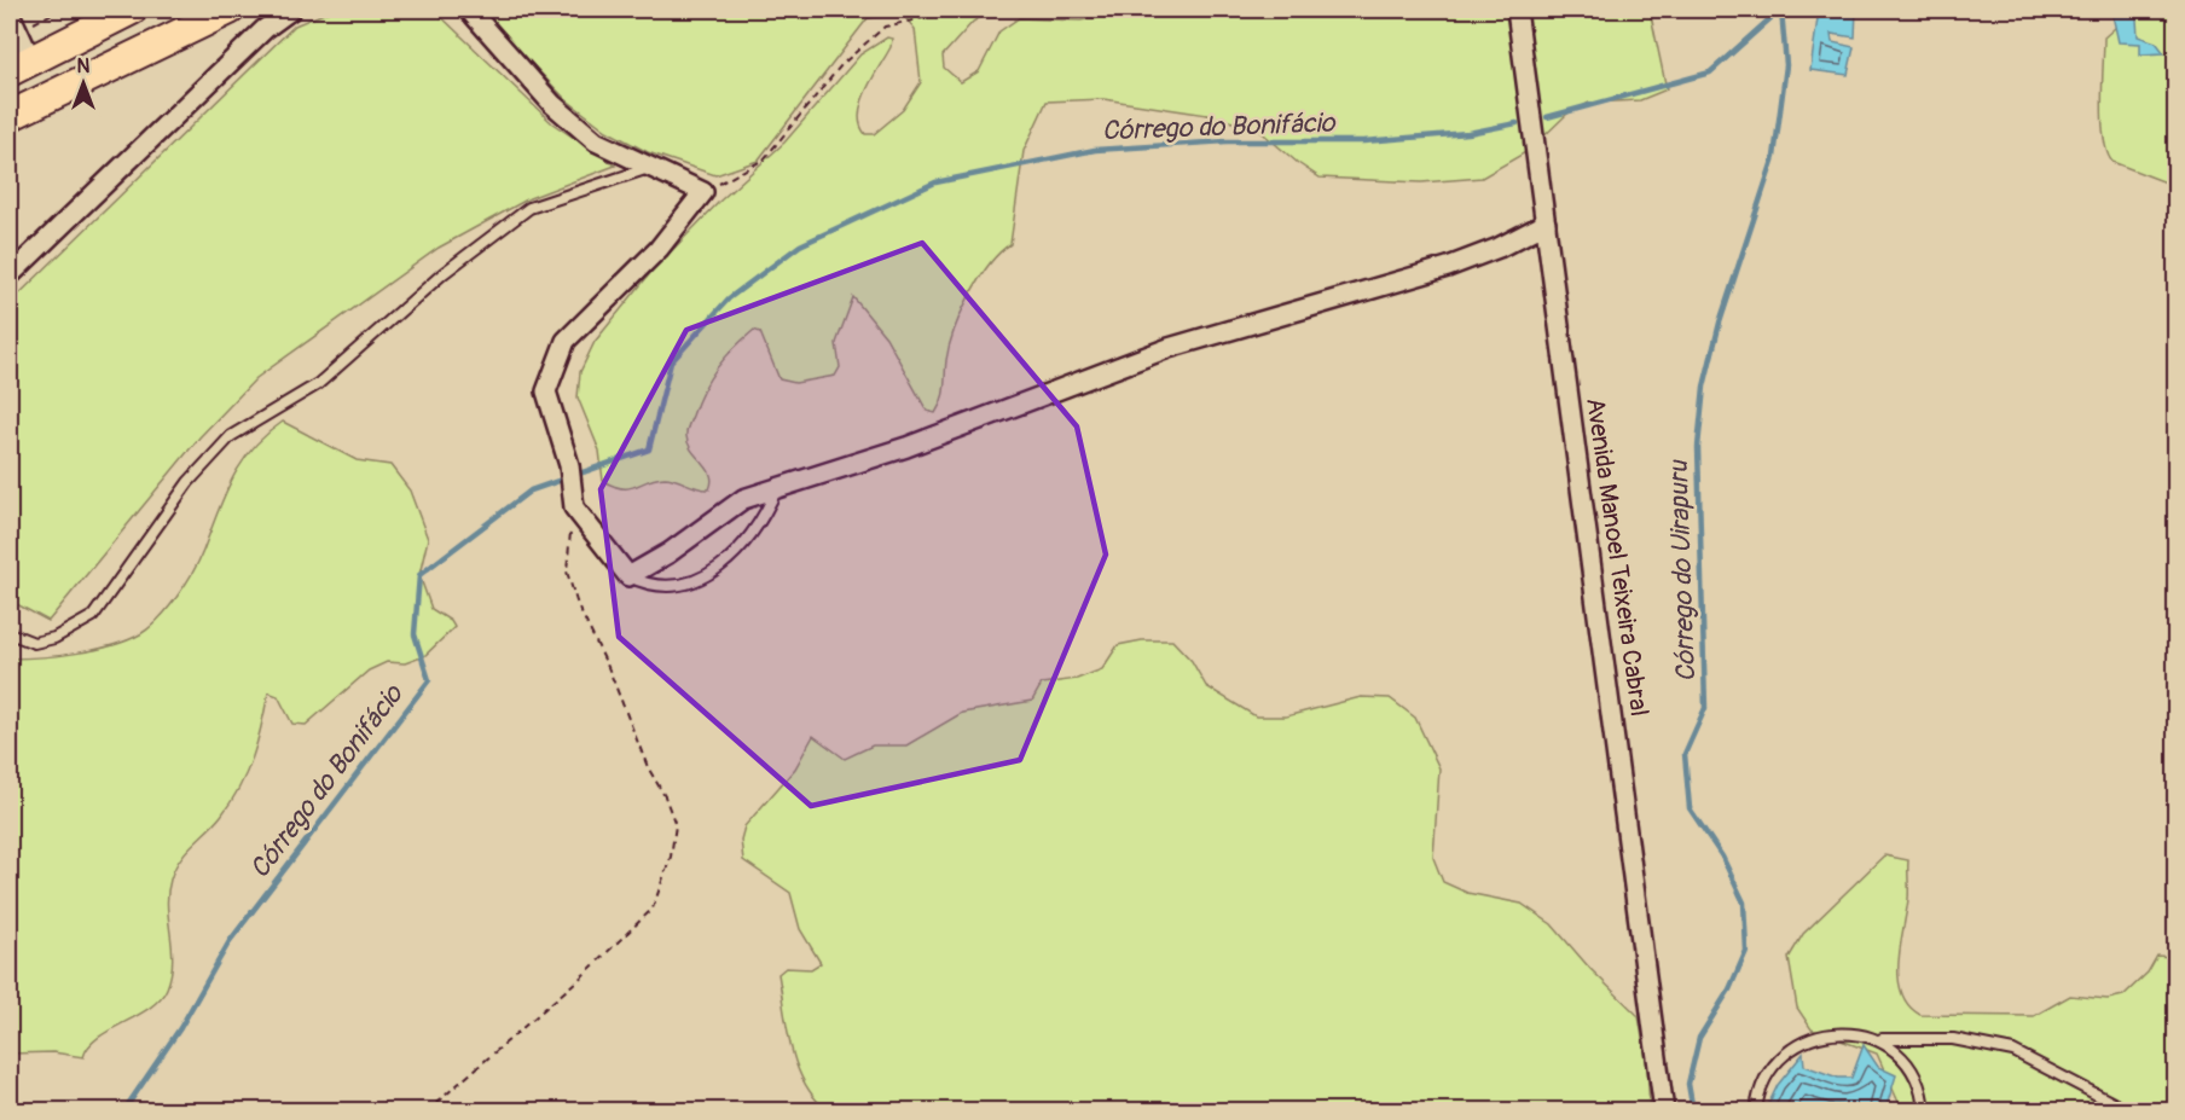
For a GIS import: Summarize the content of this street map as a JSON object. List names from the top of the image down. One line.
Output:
{"streets":{"street":["Avenida Manoel Teixeira Cabral"]},"water":["Córrego do Bonifácio","Córrego do Uirapuru"],"north":"top"}
